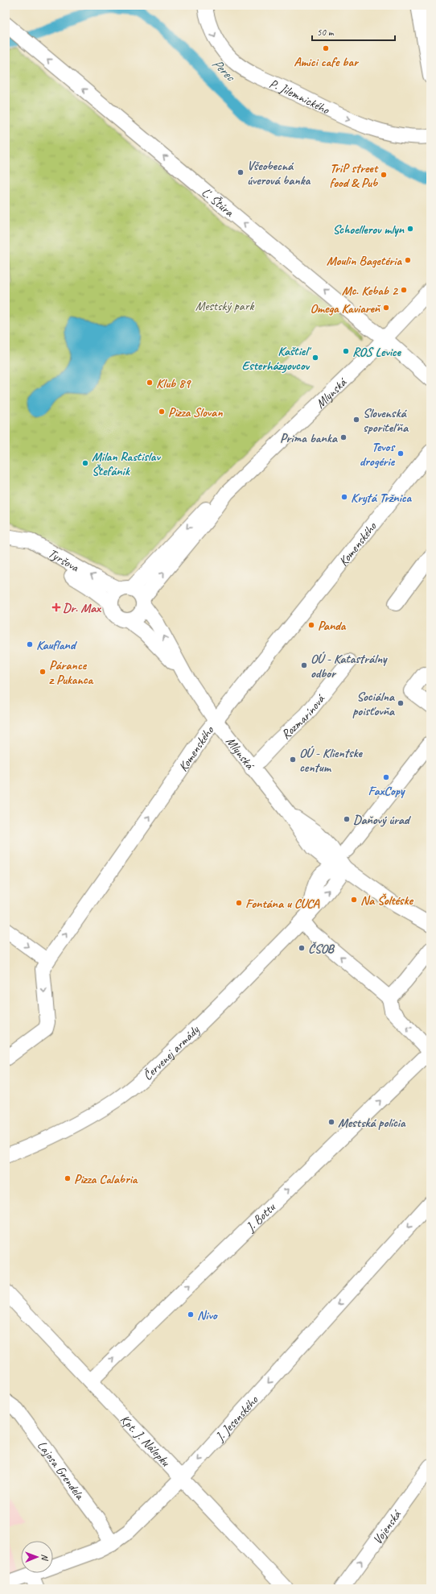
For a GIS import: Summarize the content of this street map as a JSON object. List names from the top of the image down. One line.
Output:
{"streets":{"street":["P. Jilemnického","Ľ. Štúra","Mlynská","Komenského","Tyršova","Rozmarínová","Červenej armády","J. Bottu","J. Jesenského","Kpt. J. Nálepku","Lajosa Grendela","Vojenská"]},"crossings":[["Ľ. Štúra","Mlynská"],["Mlynská","Komenského"],["Mlynská","Tyršova"],["Mlynská","Rozmarínová"],["Mlynská","Červenej armády"],["J. Bottu","Kpt. J. Nálepku"],["J. Jesenského","Kpt. J. Nálepku"],["J. Jesenského","Lajosa Grendela"]],"one_way":["P. Jilemnického","Ľ. Štúra","J. Bottu","J. Jesenského","Vojenská"],"water":["Perec"],"parks":["Mestský park"],"places":{"other":["Amici cafe bar","Všeobecná úverová banka","TriP street food & Pub","Schoellerov mlyn","Moulin Bagetéria","Mc. Kebab 2","Omega Kaviareň","ROS Levice","Kaštieľ Esterházyovcov","Klub 89","Pizza Slovan","Slovenská sporiteľňa","Prima banka","Tevos drogérie","Milan Rastislav Štefánik","Krytá Tržnica","Panda","Kaufland","OÚ - Katastrálny odbor","Párance z Pukanca","Sociálna poisťovňa","OÚ - Klientske centum","FaxCopy","Daňový úrad","Na Šoltéske","Fontána u CUCA","ČSOB","Mestská polícia","Pizza Calabria","Nivo"],"health":["Dr. Max"]},"scale_bar":"50 m","north":"right"}
